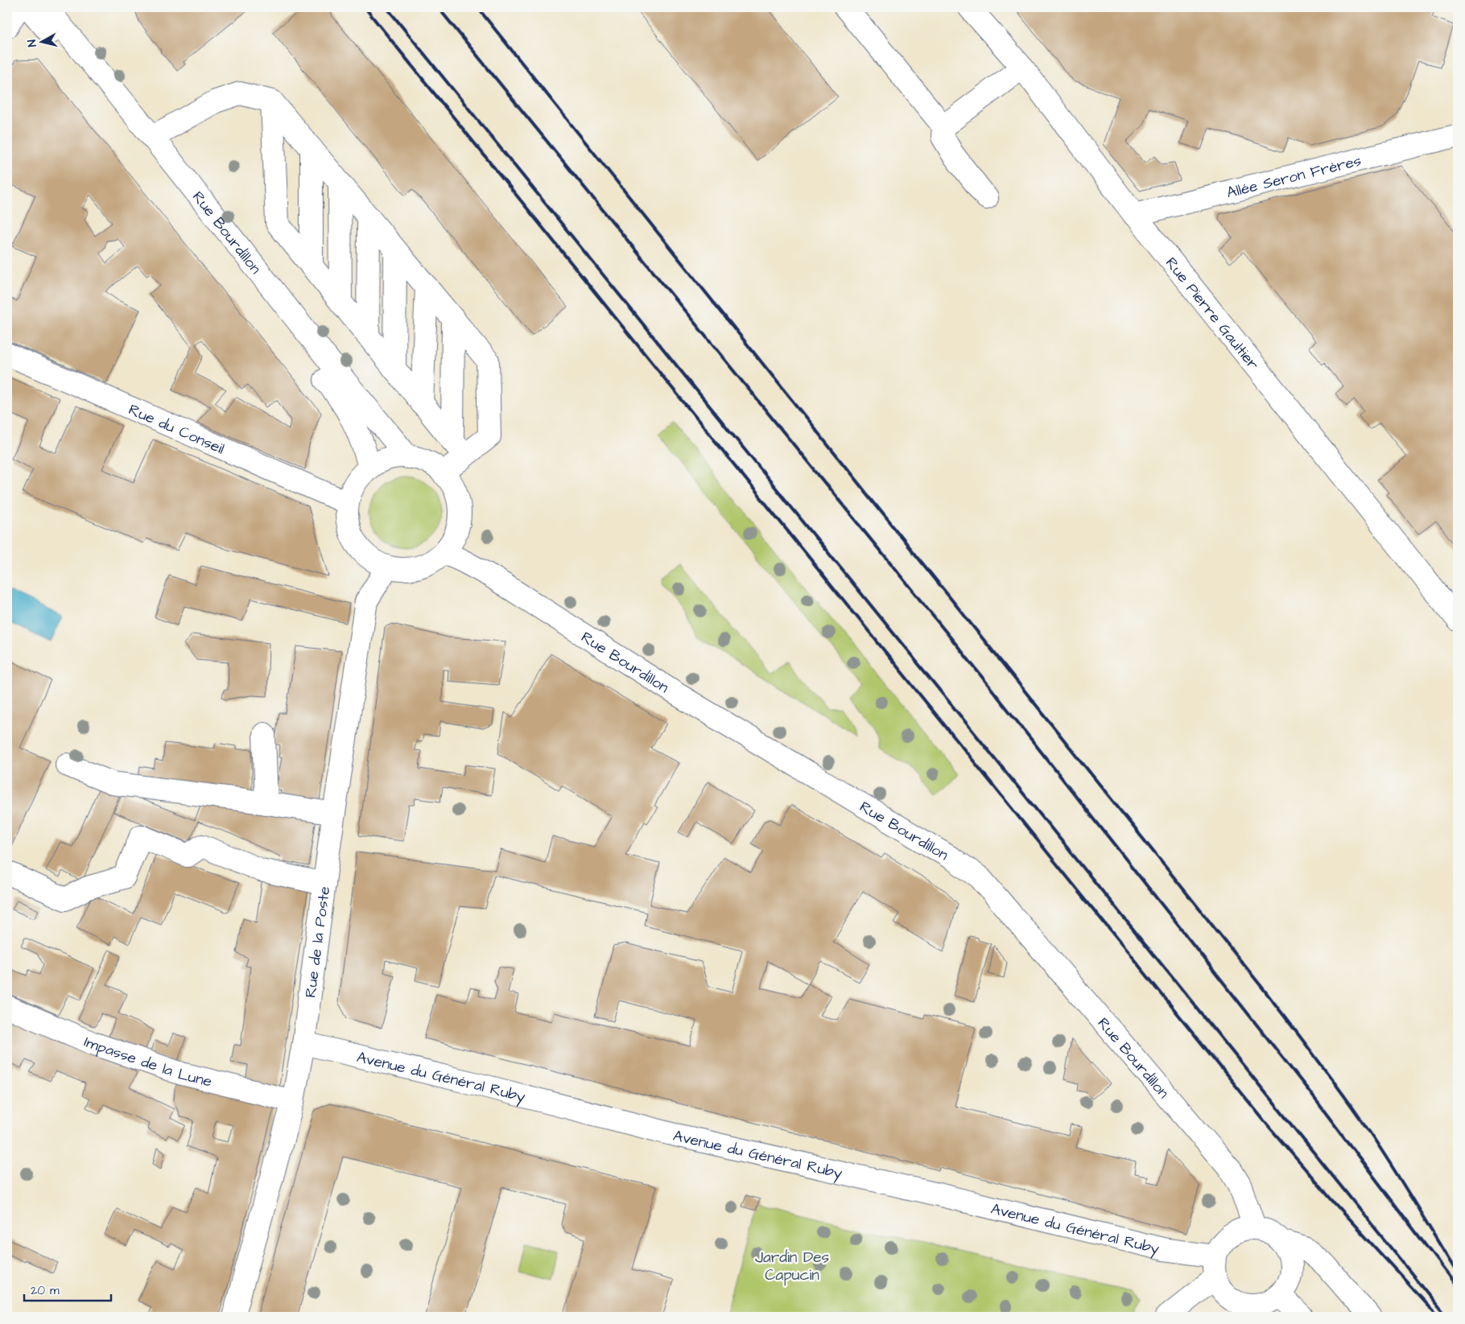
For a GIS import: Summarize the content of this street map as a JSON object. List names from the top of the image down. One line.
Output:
{"streets":{"street":["Allée Seron Frères","Rue Bourdillon","Rue Pierre Gaultier","Rue du Conseil","Rue de la Poste","Impasse de la Lune","Avenue du Général Ruby"]},"crossings":[["Allée Seron Frères","Rue Pierre Gaultier"],["Rue Bourdillon","Rue du Conseil"],["Rue Bourdillon","Rue de la Poste"],["Rue Bourdillon","Avenue du Général Ruby"],["Rue du Conseil","Rue de la Poste"],["Rue de la Poste","Impasse de la Lune"],["Rue de la Poste","Avenue du Général Ruby"]],"parks":["Jardin Des Capucin"],"scale_bar":"20 m","north":"left"}
